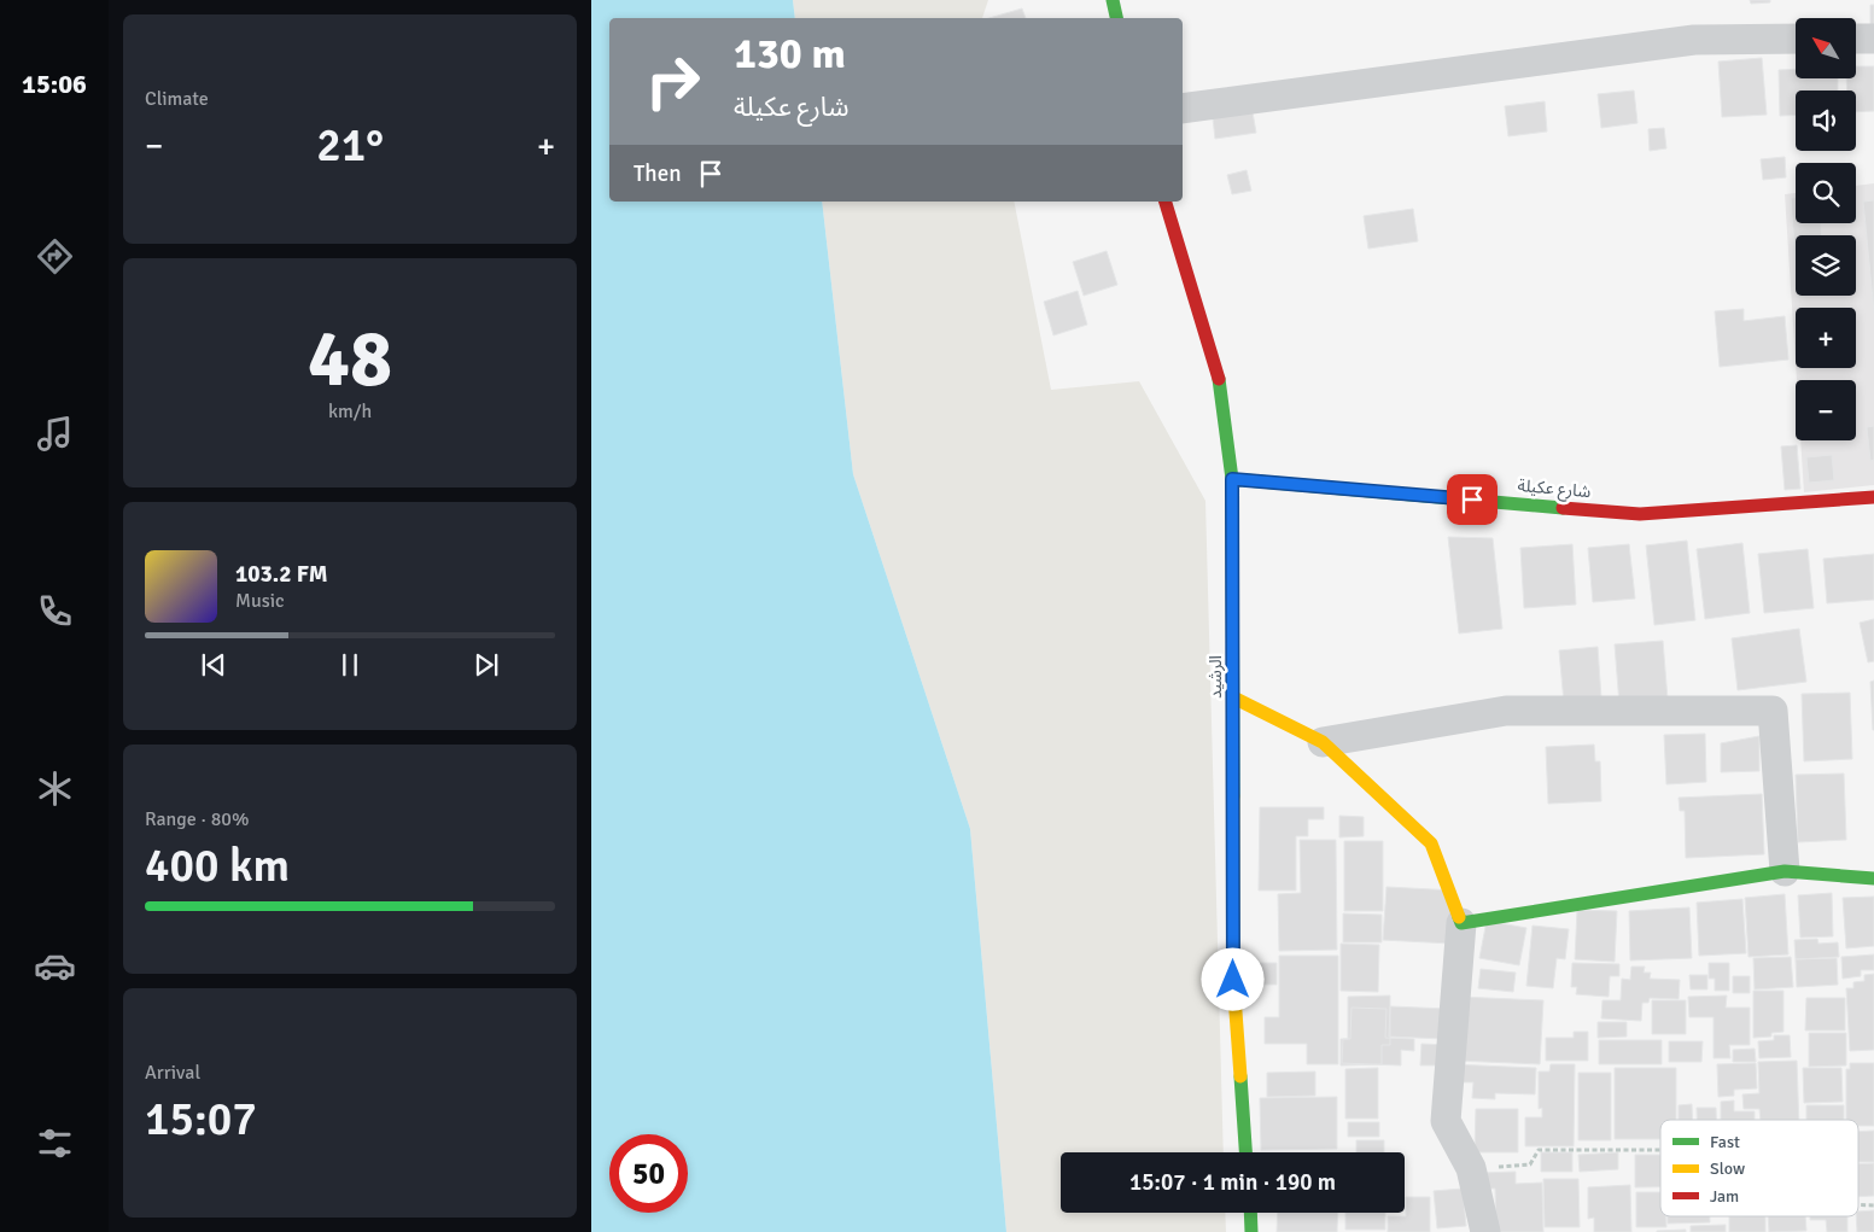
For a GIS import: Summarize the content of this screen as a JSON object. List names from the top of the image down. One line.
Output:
{"streets":{"street":["شارع عكيلة","الرشيد"]},"crossings":[["شارع عكيلة","الرشيد"]],"legend":["Fast","Slow","Jam"],"north":"top left","page":{"tabs":"15:06","tile":["Climate",["48","km/h"],["Range · 80%","400 km"],["Arrival","15:07"]],"map_buttons":["+","−"],"turn":["130 m","شارع عكيلة"],"heat":["−","21°","+"],"then":"Then","song":["103.2 FM","Music"],"limit":"50","trip":"15:07 · 1 min · 190 m"}}
